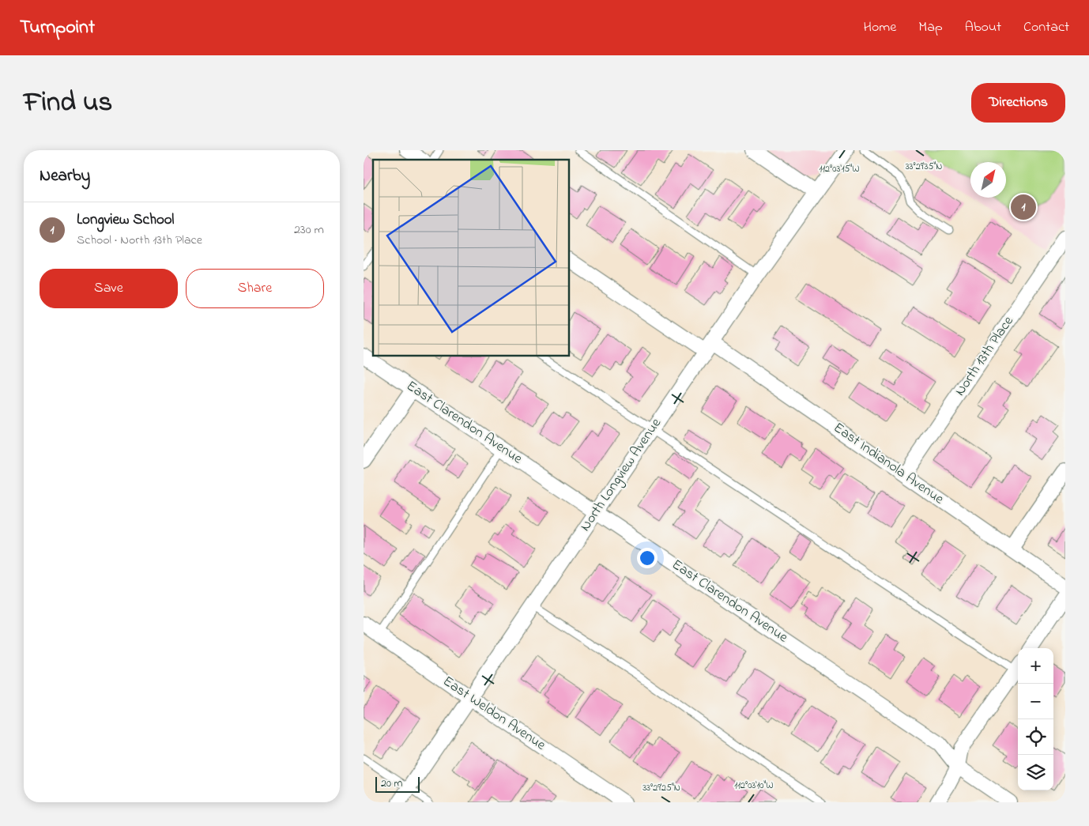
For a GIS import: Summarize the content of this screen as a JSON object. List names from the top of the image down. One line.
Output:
{"streets":{"street":["North 13th Place","East Clarendon Avenue","East Indianola Avenue","North Longview Avenue","East Weldon Avenue"]},"crossings":[["North 13th Place","East Indianola Avenue"],["East Clarendon Avenue","North Longview Avenue"],["East Indianola Avenue","North Longview Avenue"],["North Longview Avenue","East Weldon Avenue"]],"scale_bar":"20 m","north":"top right","page":{"header":"Turnpoint","nav":["Home","Map","About","Contact"],"title":"Find us","buttons":["Directions",["Save","Share"]],"heading":"Nearby","pins":"1","list":[{"mark":"1","name":"Longview School","note":"School · North 13th Place","value":"230 m"}],"map_buttons":["+","−"],"scale":"20 m"},"coordinates":["33°29'35\"N","112°03'15\"W","112°03'10\"W","33°29'25\"N"]}
